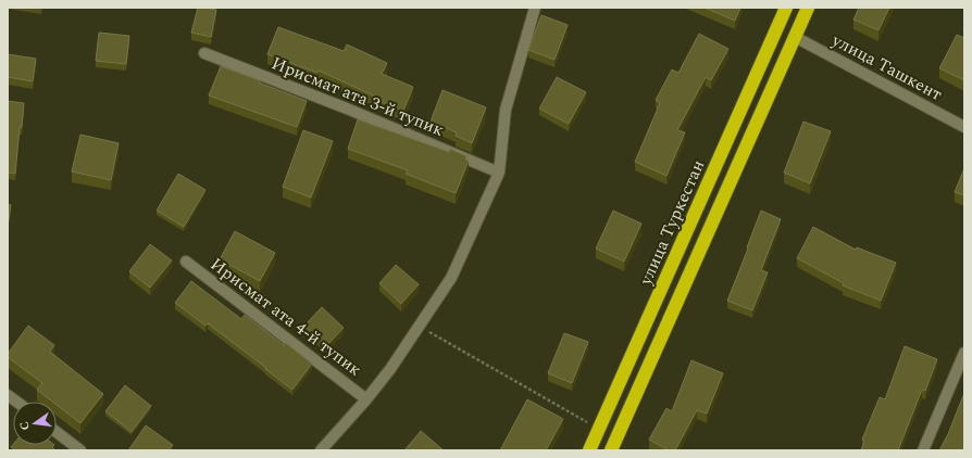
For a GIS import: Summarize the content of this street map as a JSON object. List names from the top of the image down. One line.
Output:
{"streets":{"highway":["улица Туркестан"],"street":["улица Ташкент","Ирисмат ата 3-й тупик","Ирисмат ата 4-й тупик"]},"north":"left"}
